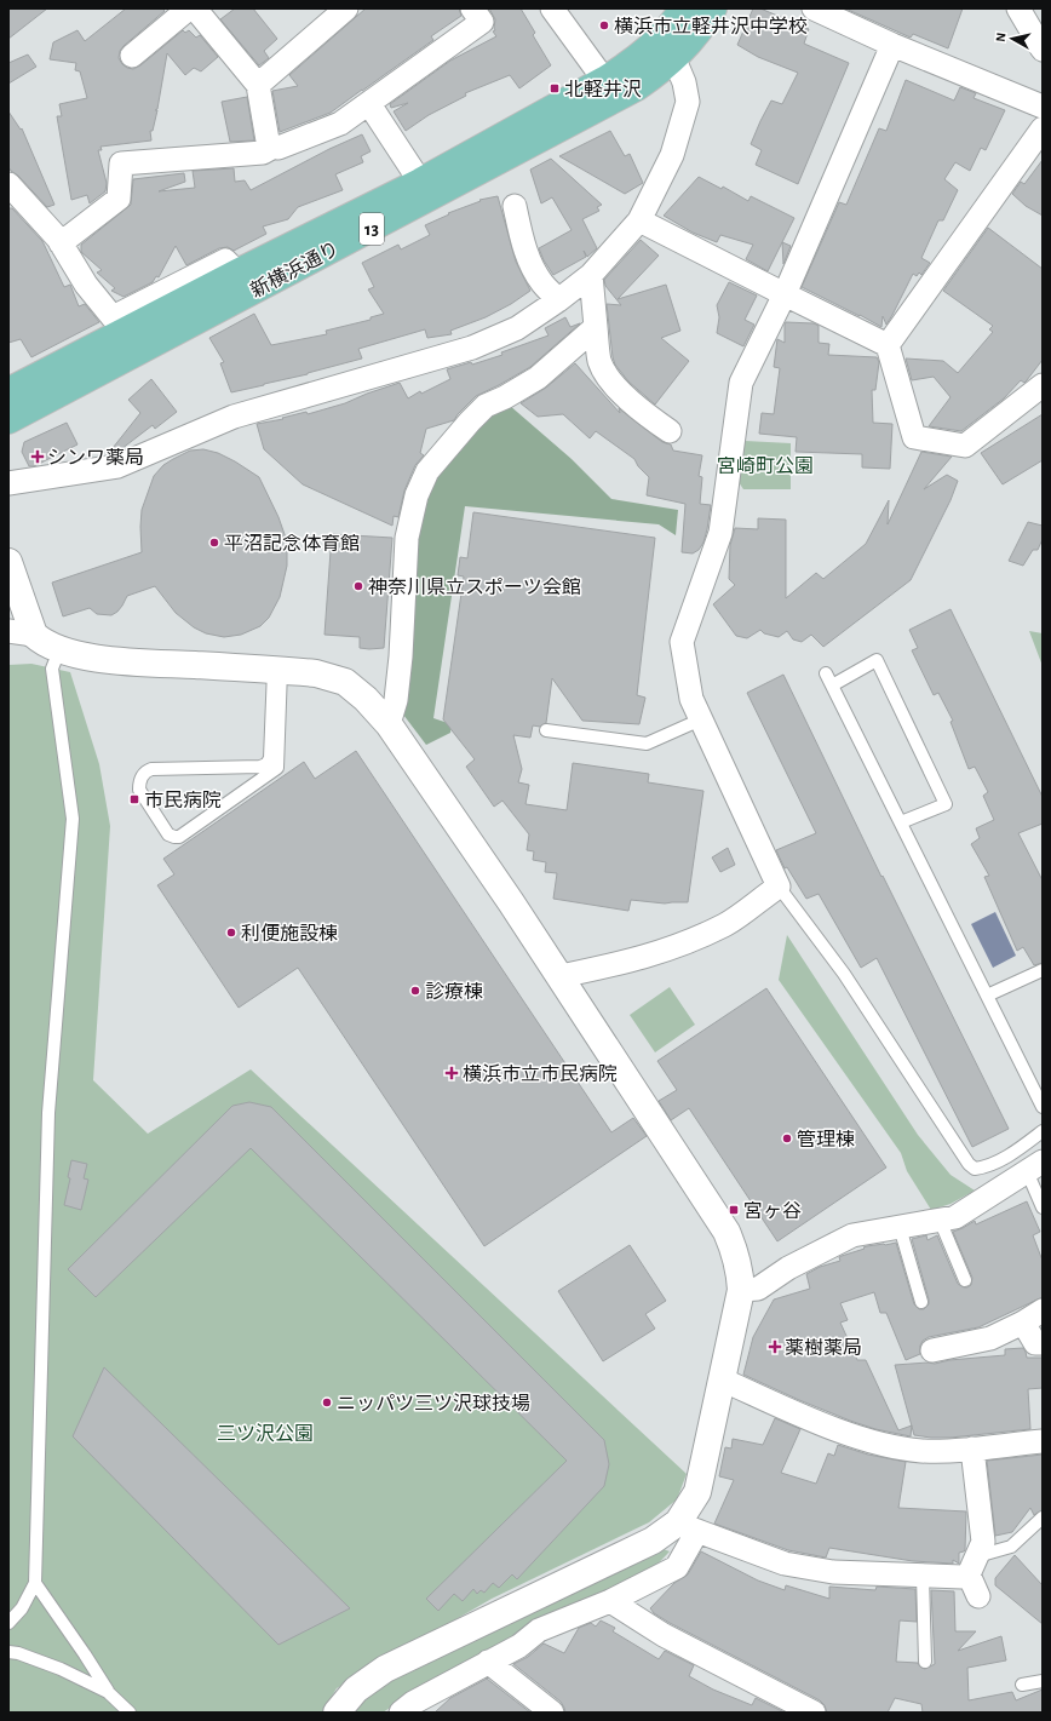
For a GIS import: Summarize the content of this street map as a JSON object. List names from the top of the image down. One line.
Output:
{"streets":{"main road":["13","新横浜通り"]},"parks":["宮崎町公園","三ツ沢公園"],"places":{"other":["横浜市立軽井沢中学校","平沼記念体育館","神奈川県立スポーツ会館","利便施設棟","診療棟","管理棟","ニッパツ三ツ沢球技場"],"transit":["北軽井沢","市民病院","宮ヶ谷"],"health":["シンワ薬局","横浜市立市民病院","薬樹薬局"]},"north":"left"}
